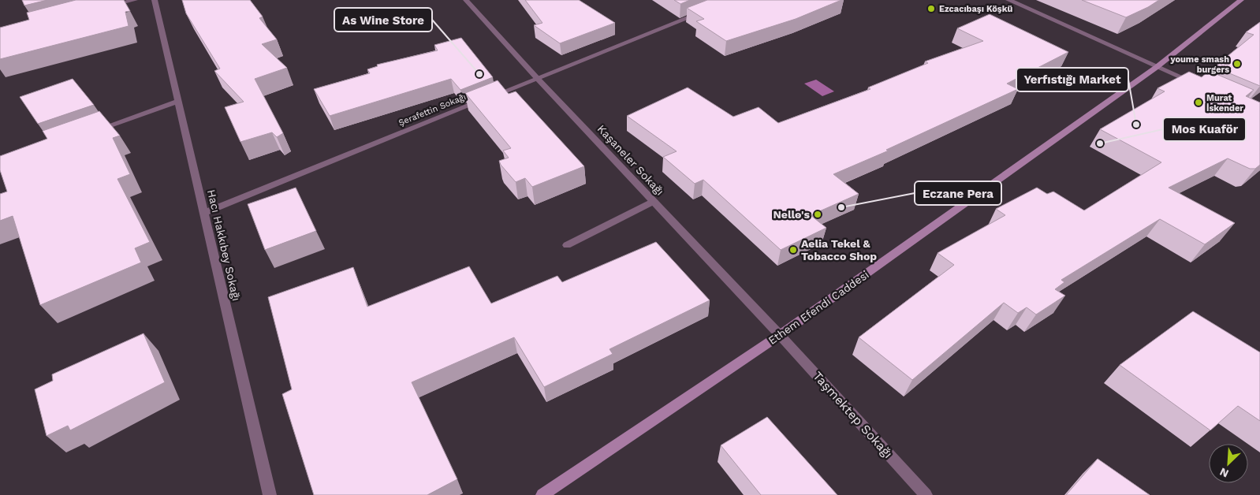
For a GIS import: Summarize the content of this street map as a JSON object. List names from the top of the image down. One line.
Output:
{"streets":{"main road":["Ethem Efendi Caddesi"],"street":["Şerafettin Sokağı","Kaşaneler Sokağı","Hacı Hakkıbey Sokağı","Taşmektep Sokağı"]},"crossings":[["Şerafettin Sokağı","Kaşaneler Sokağı"],["Şerafettin Sokağı","Hacı Hakkıbey Sokağı"],["Kaşaneler Sokağı","Ethem Efendi Caddesi"],["Kaşaneler Sokağı","Taşmektep Sokağı"],["Ethem Efendi Caddesi","Taşmektep Sokağı"]],"places":["Ezcacıbaşı Köşkü","youme smash burgers","As Wine Store","Murat İskender","Yerfıstığı Market","Mos Kuaför","Eczane Pera","Nello's","Aelia Tekel & Tobacco Shop"],"north":"bottom left"}
